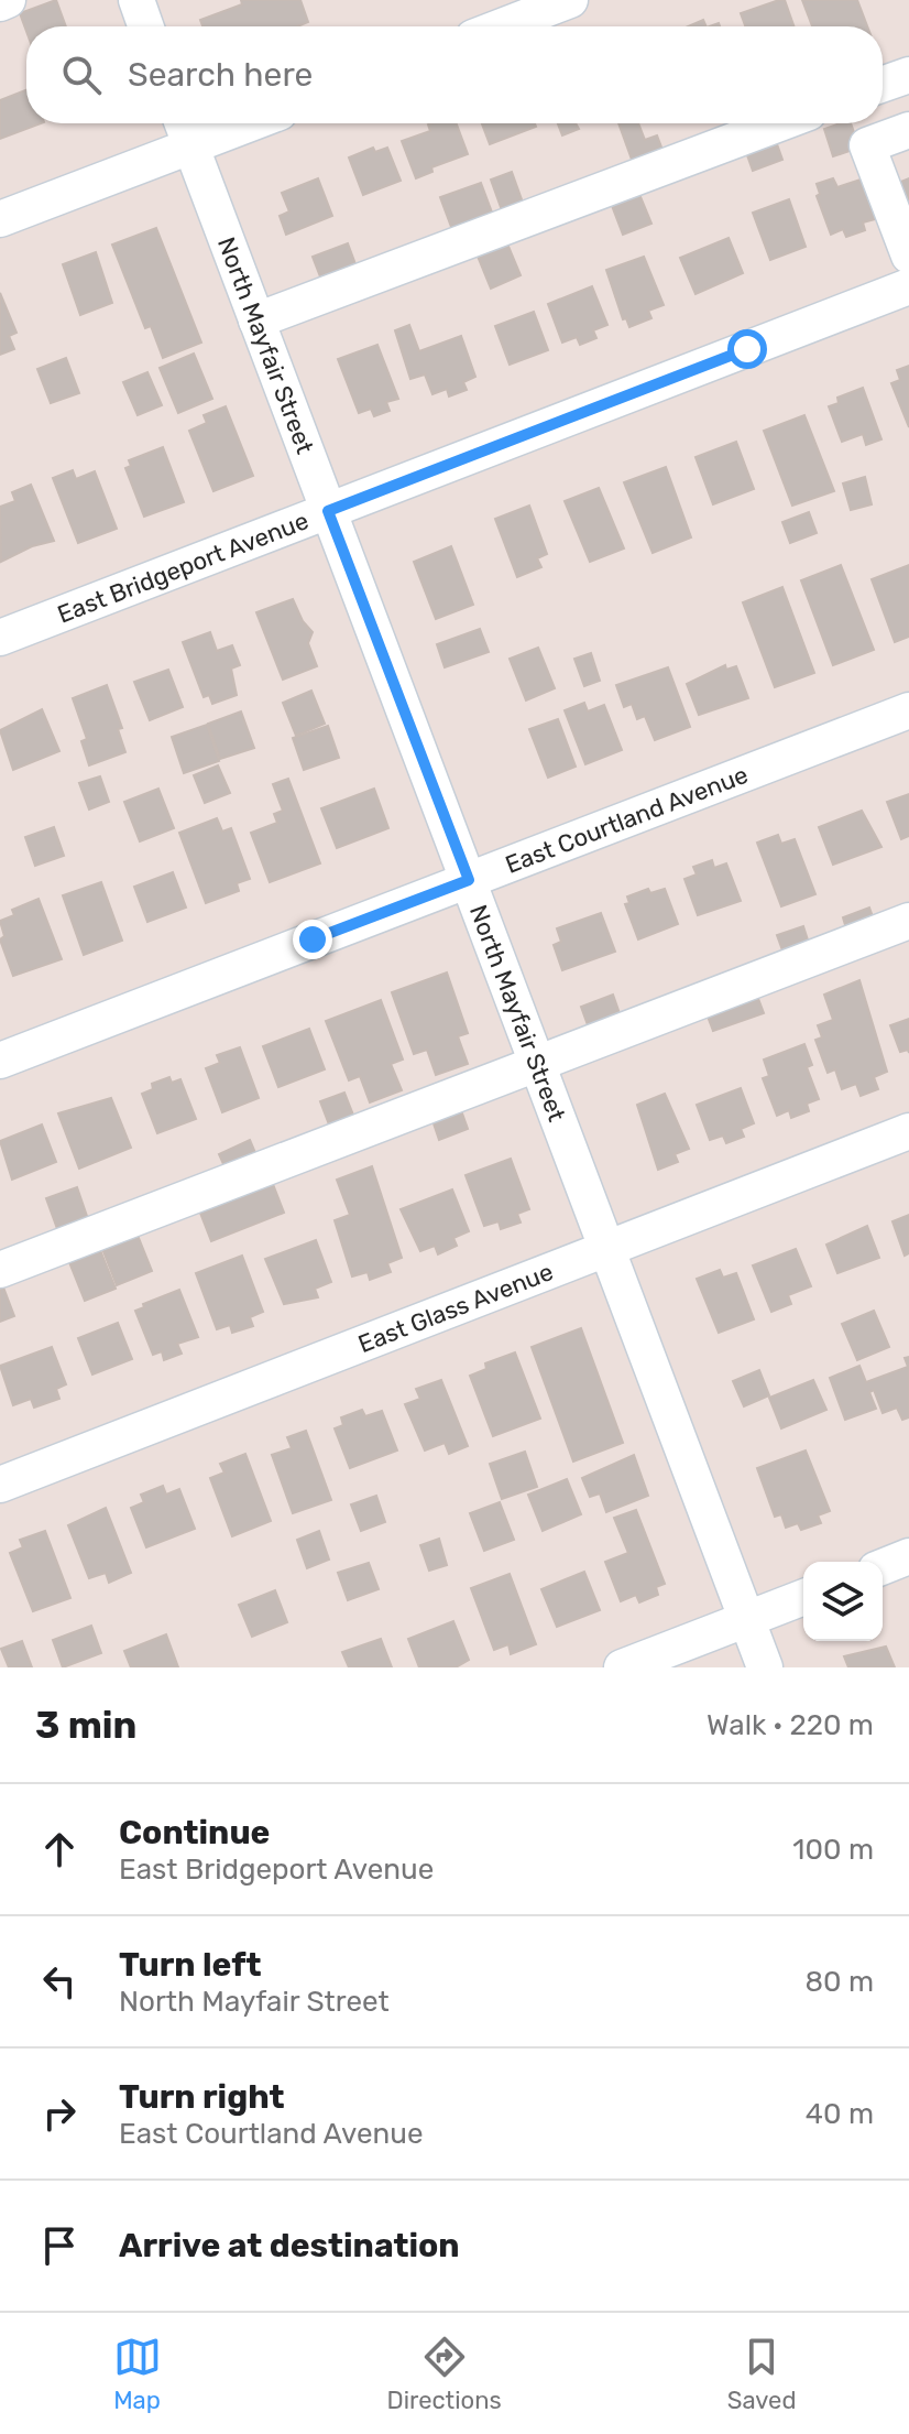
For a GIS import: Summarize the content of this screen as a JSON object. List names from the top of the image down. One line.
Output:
{"streets":{"street":["North Mayfair Street","East Bridgeport Avenue","East Courtland Avenue","East Glass Avenue"]},"crossings":[["North Mayfair Street","East Bridgeport Avenue"],["North Mayfair Street","East Courtland Avenue"],["North Mayfair Street","East Glass Avenue"]],"page":{"search":"Search here","heading":["3 min","Walk · 220 m"],"list":[["Continue","East Bridgeport Avenue","100 m"],["Turn left","North Mayfair Street","80 m"],["Turn right","East Courtland Avenue","40 m"],"Arrive at destination"],"nav":["Map","Directions","Saved"]}}
